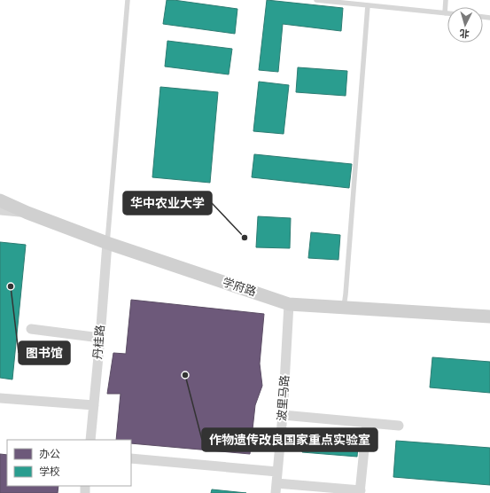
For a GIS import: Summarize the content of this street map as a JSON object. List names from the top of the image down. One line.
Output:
{"streets":{"street":["学府路","丹桂路","波里马路"]},"crossings":[["学府路","丹桂路"],["学府路","波里马路"]],"places":["华中农业大学","图书馆","作物遗传改良国家重点实验室"],"legend":["办公","学校"],"north":"bottom"}
